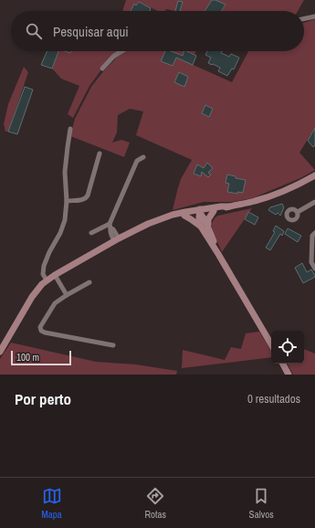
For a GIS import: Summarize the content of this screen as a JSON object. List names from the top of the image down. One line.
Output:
{"scale_bar":"100 m","page":{"search":"Pesquisar aqui","scale":"100 m","heading":["Por perto","0 resultados"],"nav":["Mapa","Rotas","Salvos"]}}
